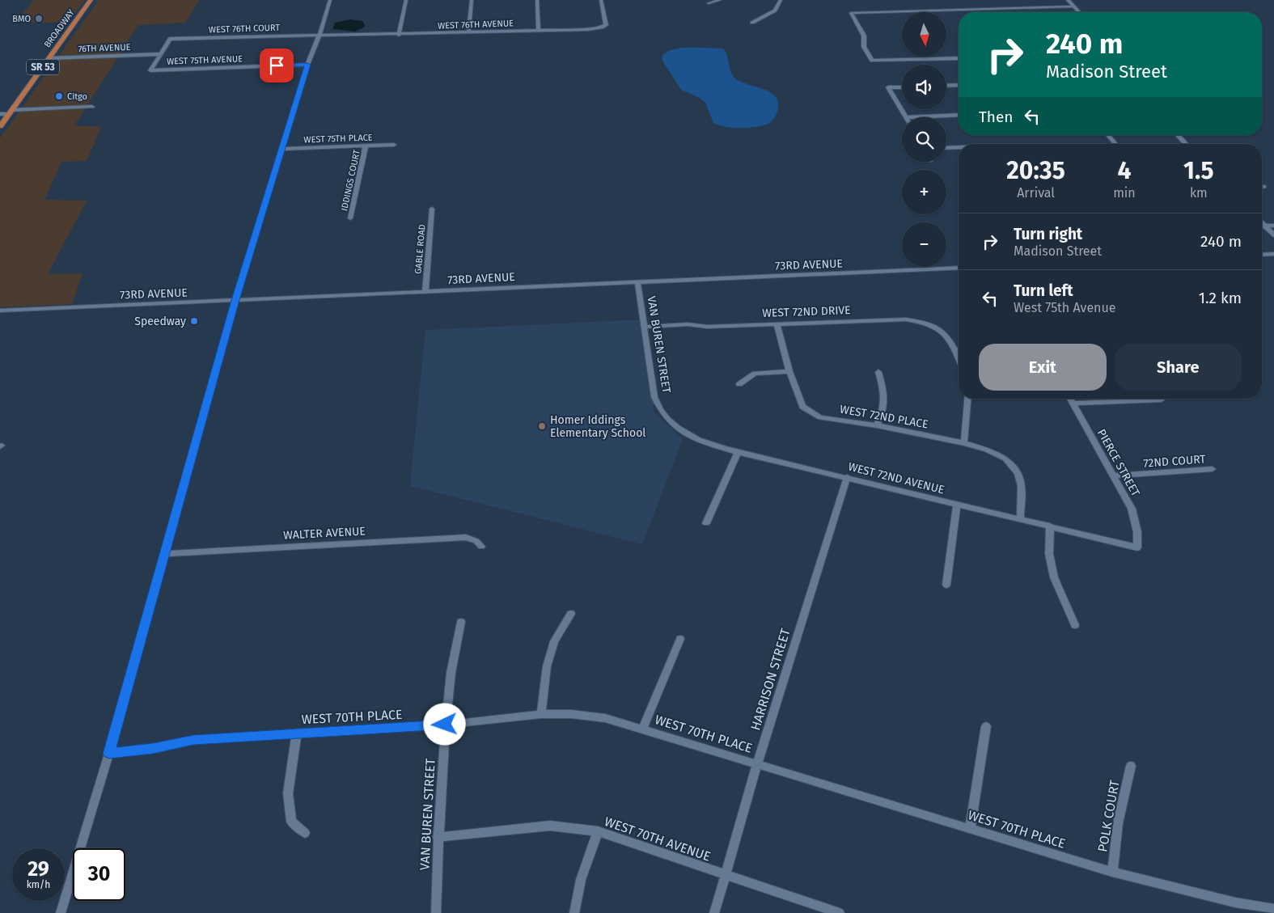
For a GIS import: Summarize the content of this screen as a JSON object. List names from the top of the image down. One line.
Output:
{"streets":{"main road":["BROADWAY","SR 53"],"street":["WEST 76TH AVENUE","WEST 76TH COURT","76TH AVENUE","WEST 75TH AVENUE","WEST 75TH PLACE","IDDINGS COURT","GABLE ROAD","73RD AVENUE","WEST 72ND DRIVE","VAN BUREN STREET","WEST 72ND PLACE","72ND COURT","PIERCE STREET","WEST 72ND AVENUE","WALTER AVENUE","HARRISON STREET","WEST 70TH PLACE","POLK COURT","WEST 70TH AVENUE"]},"crossings":[["WEST 76TH AVENUE","WEST 76TH COURT"],["BROADWAY","76TH AVENUE"],["WEST 76TH COURT","76TH AVENUE"],["WEST 76TH COURT","WEST 75TH AVENUE"],["76TH AVENUE","WEST 75TH AVENUE"],["WEST 75TH PLACE","IDDINGS COURT"],["GABLE ROAD","73RD AVENUE"],["73RD AVENUE","VAN BUREN STREET"],["WEST 72ND DRIVE","VAN BUREN STREET"],["VAN BUREN STREET","WEST 72ND AVENUE"],["VAN BUREN STREET","WEST 70TH PLACE"],["VAN BUREN STREET","WEST 70TH AVENUE"],["72ND COURT","PIERCE STREET"],["PIERCE STREET","WEST 72ND AVENUE"],["WEST 72ND AVENUE","HARRISON STREET"],["HARRISON STREET","WEST 70TH PLACE"],["HARRISON STREET","WEST 70TH AVENUE"],["WEST 70TH PLACE","POLK COURT"]],"places":["BMO","Citgo","Speedway","Homer Iddings Elementary School"],"north":"bottom","page":{"map_buttons":["+","−"],"turn":["240 m","Madison Street"],"then":"Then","eta":["20:35","Arrival","4","min","1.5","km"],"list":[{"name":"Turn right","note":"Madison Street","value":"240 m"},{"name":"Turn left","note":"West 75th Avenue","value":"1.2 km"}],"buttons":["Exit","Share"],"speed":"29 km/h","limit":"30"}}
